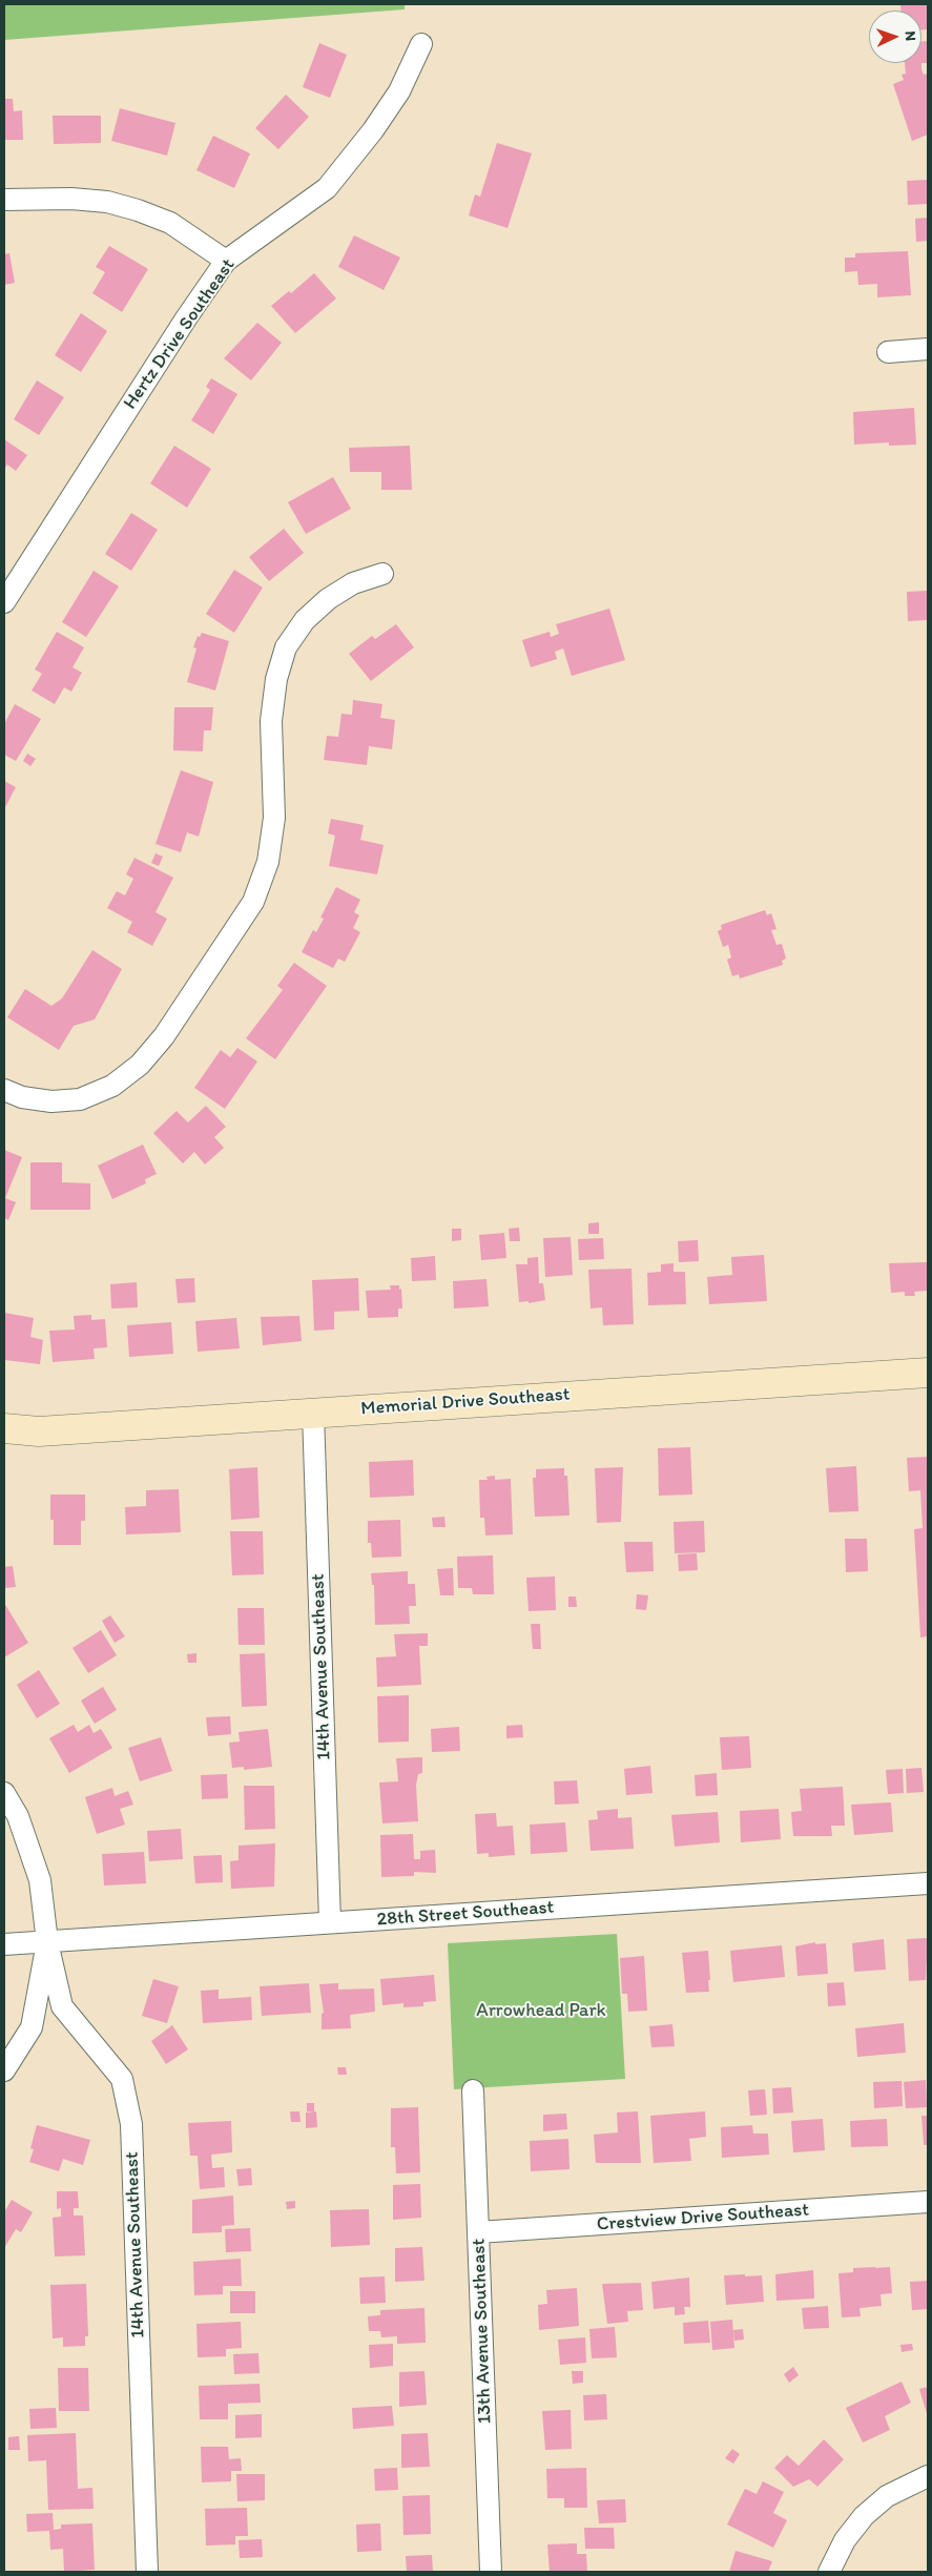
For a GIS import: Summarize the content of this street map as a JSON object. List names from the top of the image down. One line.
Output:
{"streets":{"street":["Hertz Drive Southeast","Memorial Drive Southeast","14th Avenue Southeast","28th Street Southeast","Crestview Drive Southeast","13th Avenue Southeast"]},"crossings":[["Memorial Drive Southeast","14th Avenue Southeast"],["14th Avenue Southeast","28th Street Southeast"],["Crestview Drive Southeast","13th Avenue Southeast"]],"parks":["Arrowhead Park"],"north":"right"}
